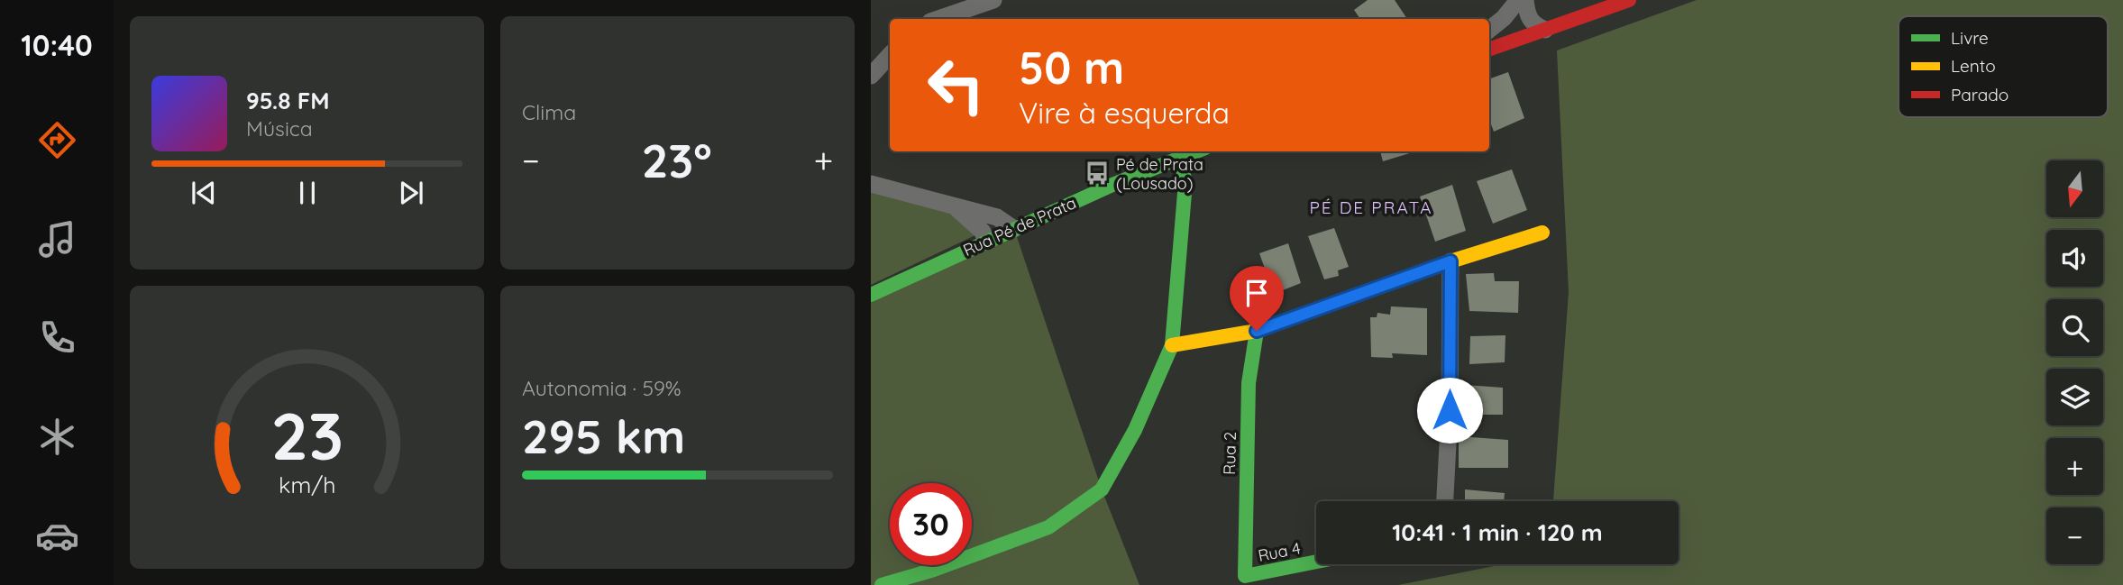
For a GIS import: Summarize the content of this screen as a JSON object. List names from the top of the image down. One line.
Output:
{"streets":{"street":["Rua Pé de Prata","Rua 2","Rua 4"]},"crossings":[["Rua 2","Rua 4"]],"districts":["PÉ DE PRATA"],"places":{"bus stop":["Pé de Prata (Lousado)"]},"legend":["Livre","Lento","Parado"],"north":"bottom","page":{"tabs":"10:40","tile":["Clima",["Autonomia · 59%","295 km"]],"turn":["50 m","Vire à esquerda"],"song":["95.8 FM","Música"],"heat":["−","23°","+"],"map_buttons":["+","−"],"limit":"30","trip":"10:41 · 1 min · 120 m","gauge":["23","km/h"]}}
